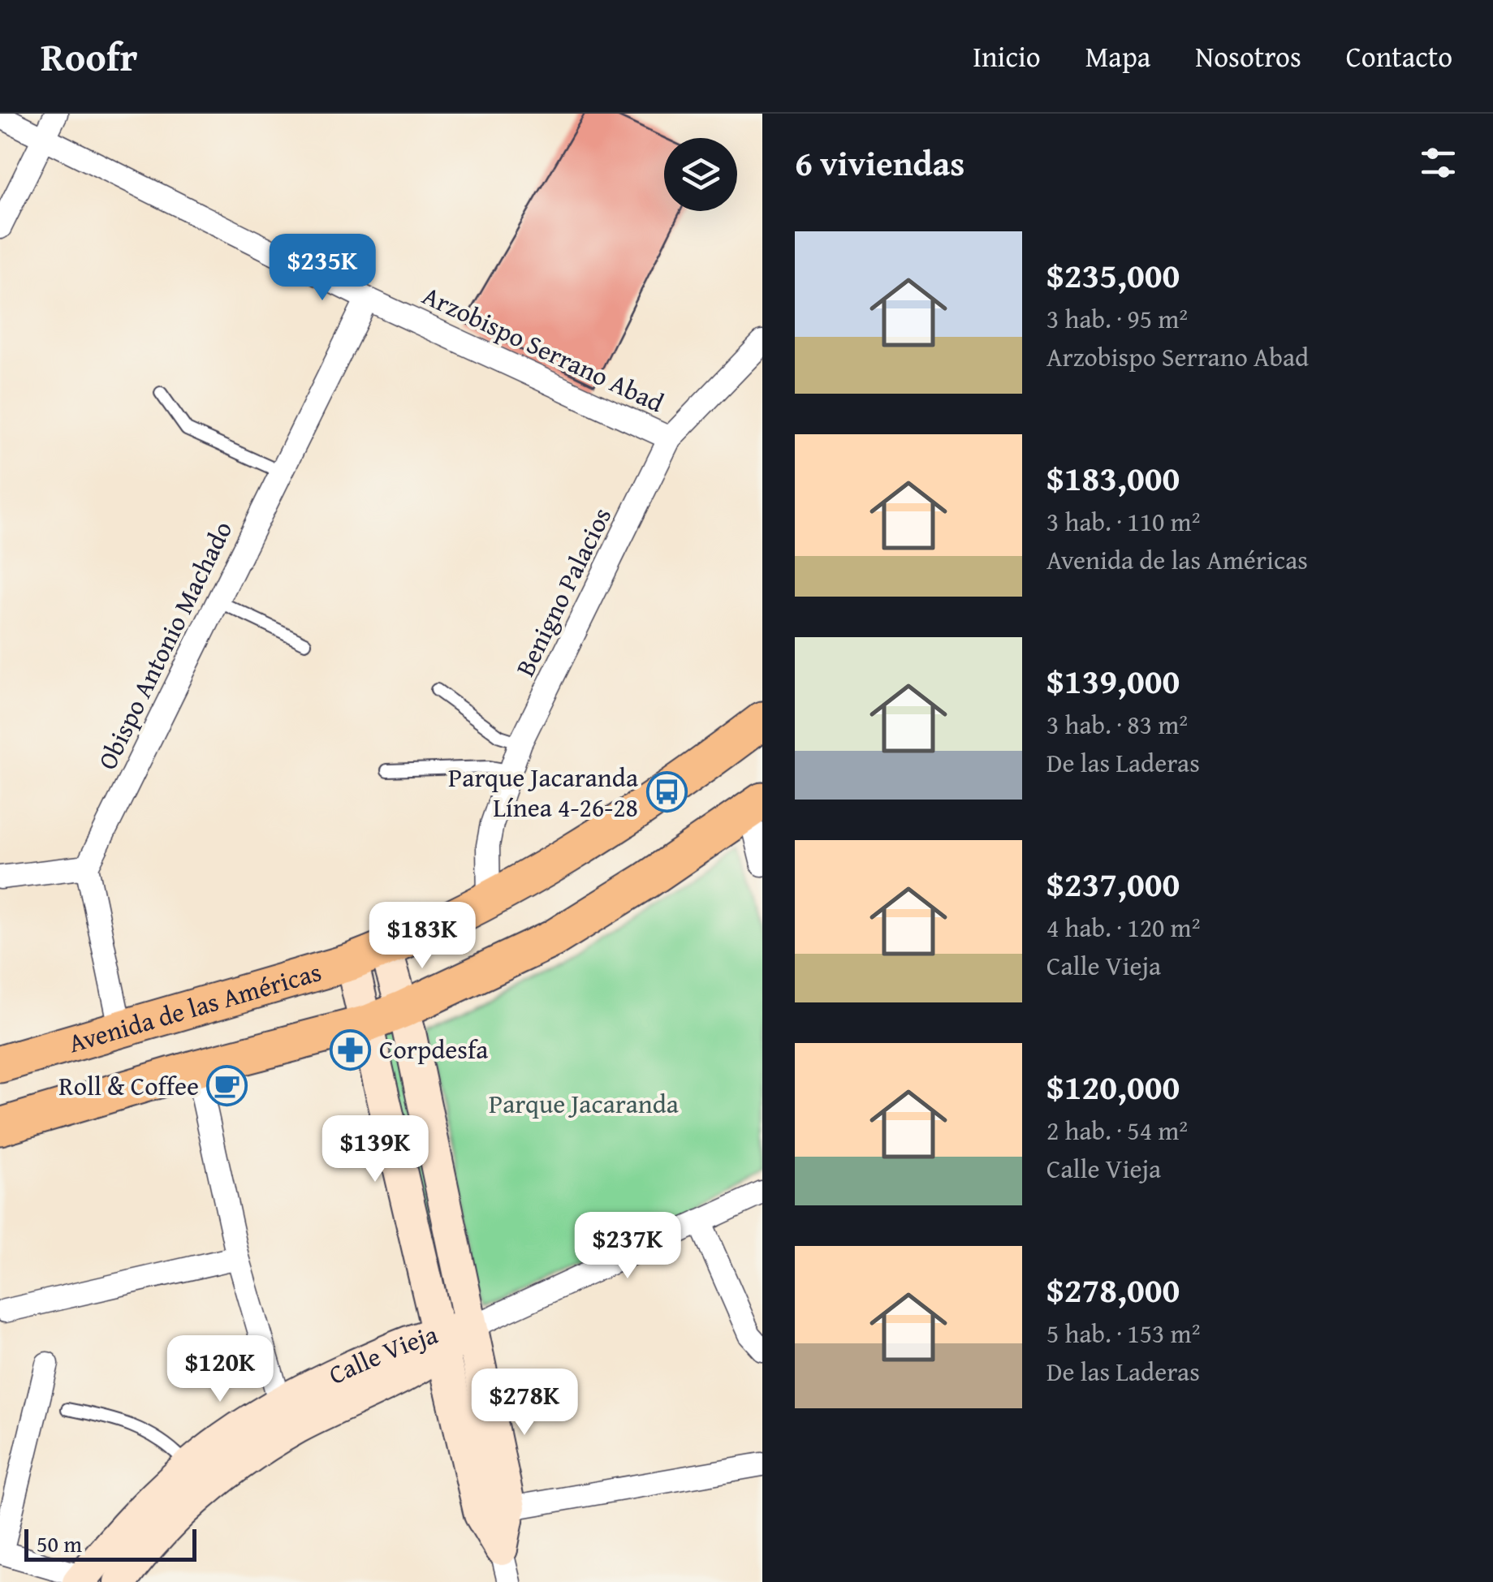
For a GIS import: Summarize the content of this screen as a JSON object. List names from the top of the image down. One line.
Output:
{"streets":{"main road":["Avenida de las Américas","Calle Vieja"],"street":["Arzobispo Serrano Abad","Benigno Palacios","Obispo Antonio Machado"]},"crossings":[["Arzobispo Serrano Abad","Benigno Palacios"],["Arzobispo Serrano Abad","Obispo Antonio Machado"],["Benigno Palacios","Avenida de las Américas"]],"parks":["Parque Jacaranda"],"places":{"bus stop":["Parque Jacaranda Línea 4-26-28"],"pharmacy":["Corpdesfa"],"cafe":["Roll & Coffee"]},"scale_bar":"50 m","page":{"header":"Roofr","nav":["Inicio","Mapa","Nosotros","Contacto"],"heading":"6 viviendas","list":[{"name":"$235,000","note":"3 hab. · 95 m² · Arzobispo Serrano Abad"},{"name":"$183,000","note":"3 hab. · 110 m² · Avenida de las Américas"},{"name":"$139,000","note":"3 hab. · 83 m² · De las Laderas"},{"name":"$237,000","note":"4 hab. · 120 m² · Calle Vieja"},{"name":"$120,000","note":"2 hab. · 54 m² · Calle Vieja"},{"name":"$278,000","note":"5 hab. · 153 m² · De las Laderas"}],"price":["$235K","$183K","$139K","$237K","$120K","$278K"],"scale":"50 m"}}
